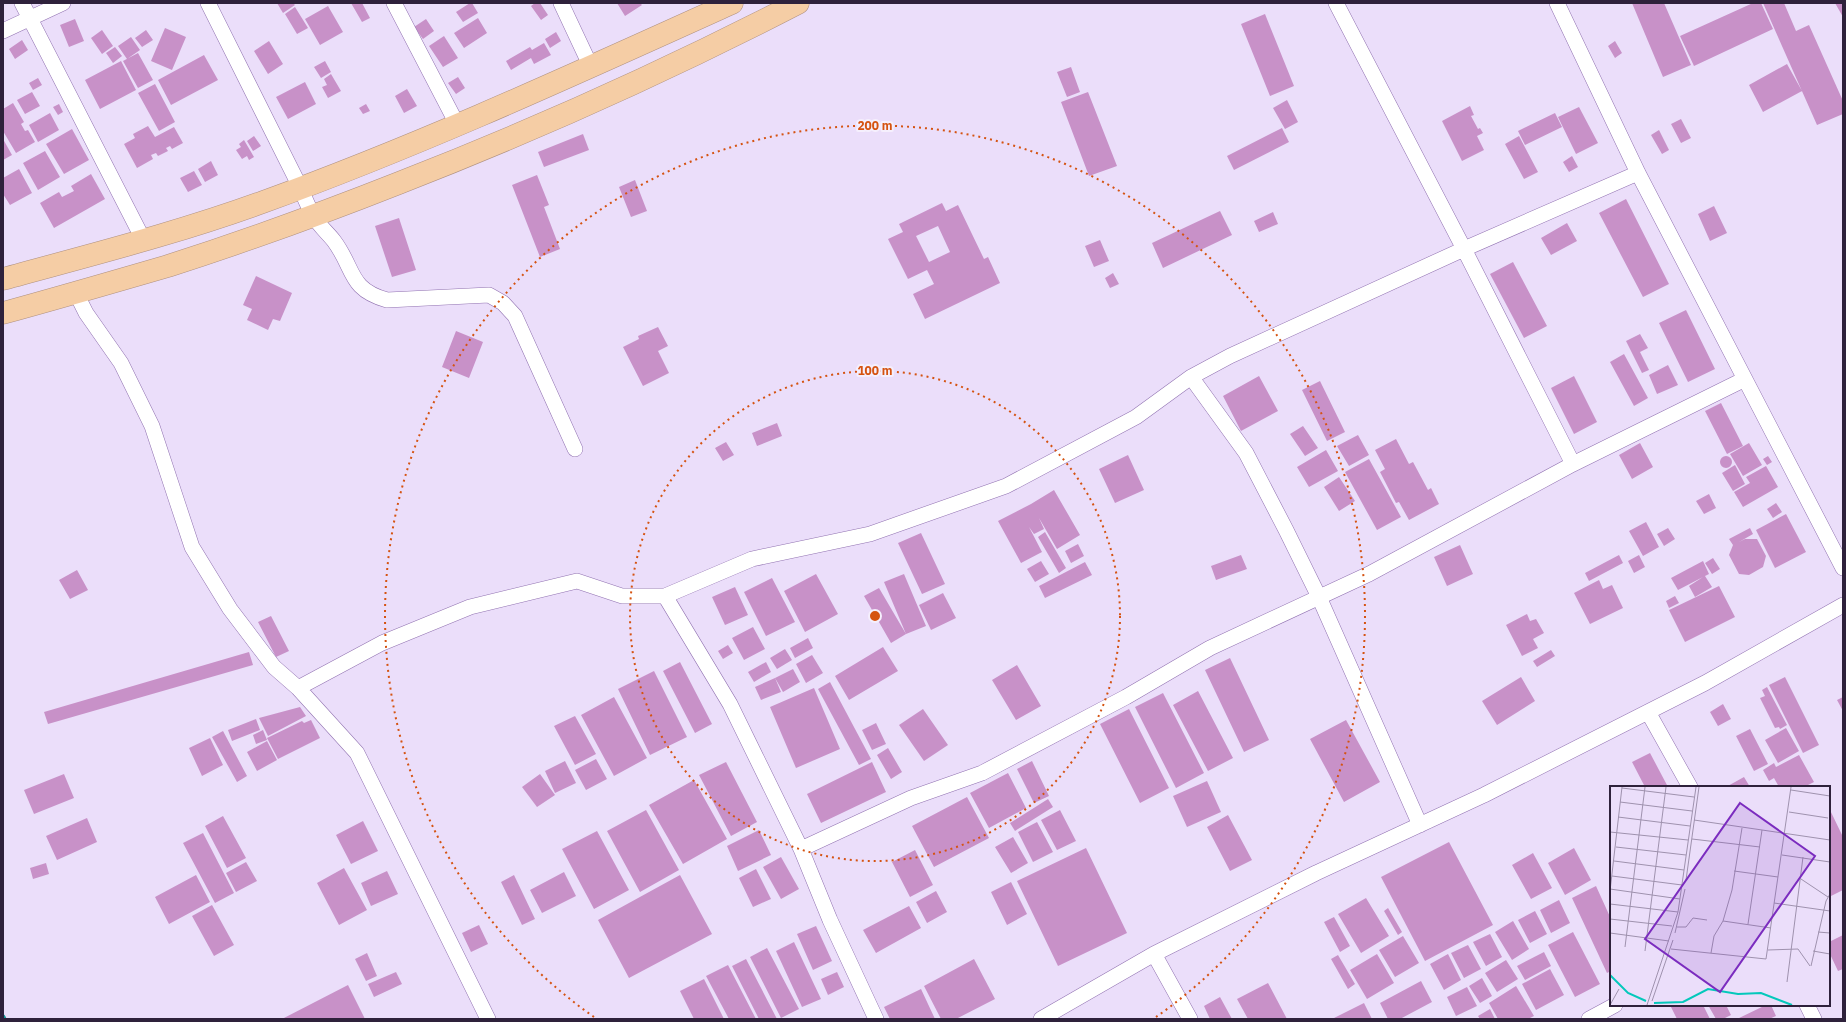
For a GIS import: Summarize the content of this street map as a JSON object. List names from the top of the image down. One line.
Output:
{"rings":["200 m","100 m"]}
